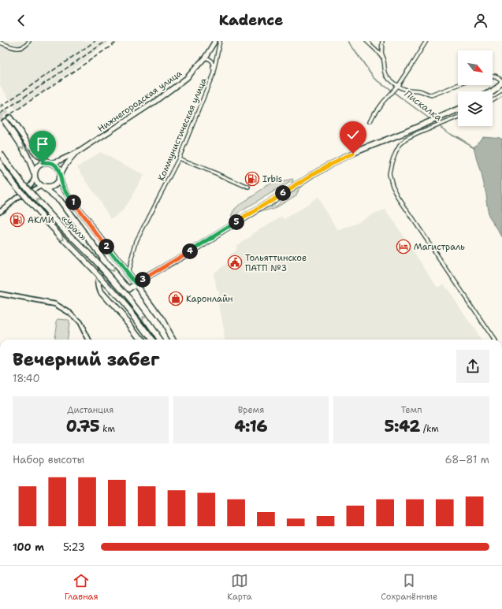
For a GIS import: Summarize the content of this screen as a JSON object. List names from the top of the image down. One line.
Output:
{"streets":{"main road":["Нижнегородская улица","«Урал»"],"street":["Коммунистическая улица"]},"water":["Пискалка"],"places":{"fuel station":["Irbis","АКМИ"],"hotel":["Магистраль"],"public building":["Тольяттинское ПАТП №3"],"shop":["Каронлайн"]},"north":"bottom right","page":{"header":"Kadence","pins":["6","1","5","2","4","3"],"heading":["Вечерний забег","18:40"],"stats":[["Дистанция","0.75 km"],["Время","4:16"],["Темп","5:42 /km"]],"chart":["Набор высоты","68–81 m"],"list":[{"name":"100 m","note":"5:23"}],"tabs":["Главная","Карта","Сохранённые"]}}
